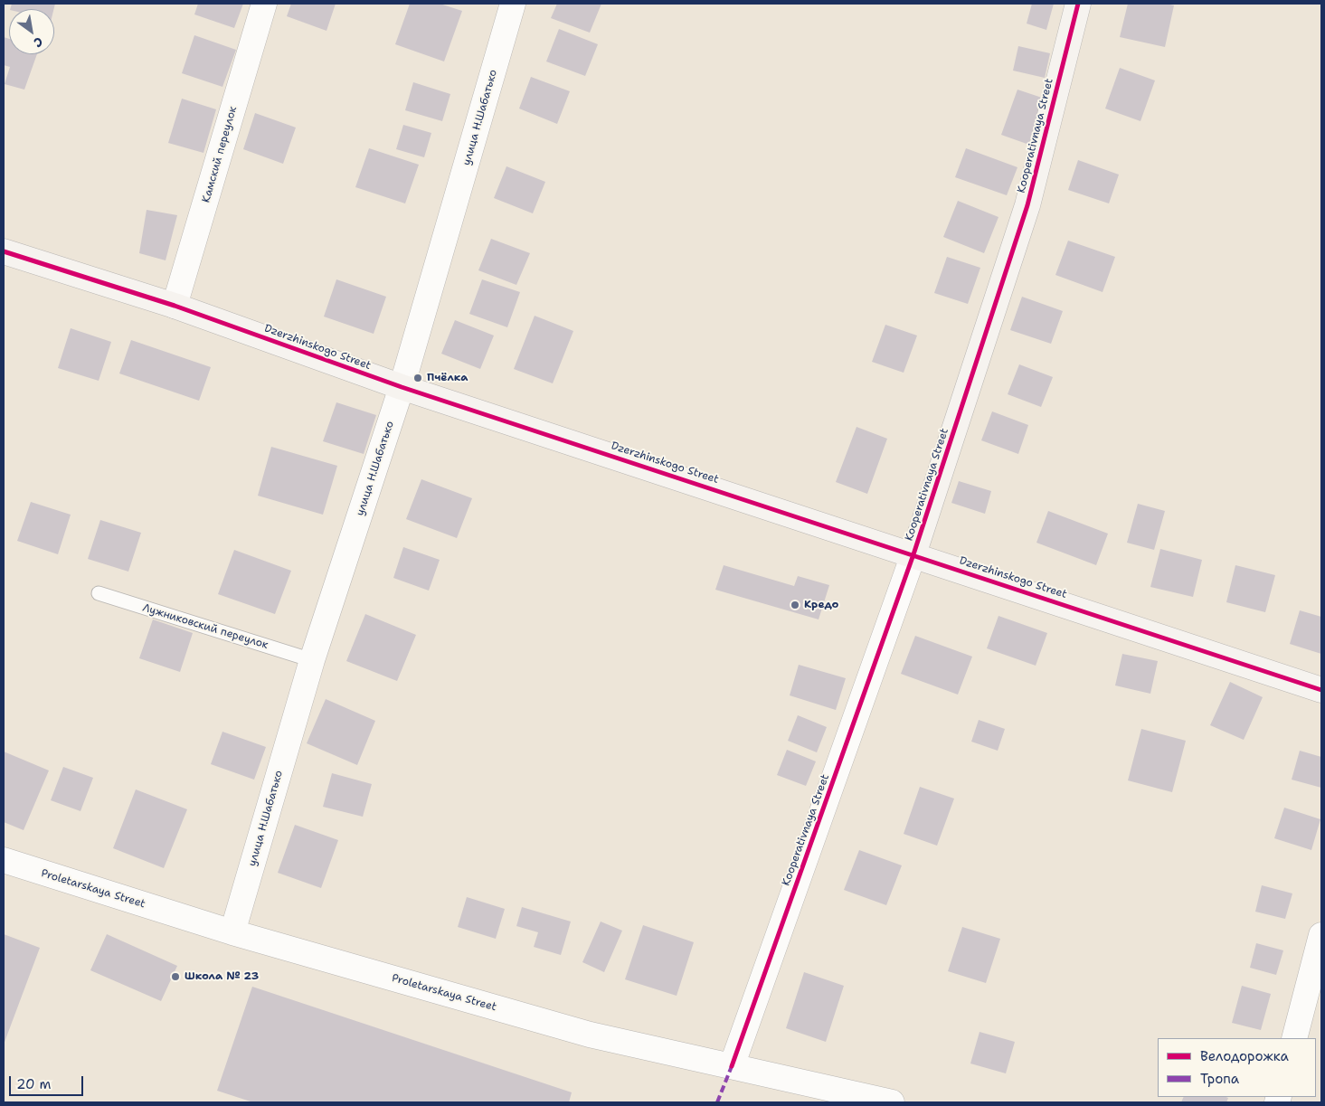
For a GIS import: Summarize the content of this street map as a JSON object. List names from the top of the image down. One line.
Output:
{"streets":{"street":["улица Н.Шабатько","Kooperativnaya Street","Камский переулок","Dzerzhinskogo Street","Proletarskaya Street"],"lane":["Лужниковский переулок"]},"crossings":[["улица Н.Шабатько","Dzerzhinskogo Street"],["улица Н.Шабатько","Лужниковский переулок"],["улица Н.Шабатько","Proletarskaya Street"],["Kooperativnaya Street","Dzerzhinskogo Street"],["Kooperativnaya Street","Proletarskaya Street"],["Камский переулок","Dzerzhinskogo Street"]],"places":["Пчёлка","Кредо","Школа № 23"],"legend":["Велодорожка","Тропа"],"scale_bar":"20 m","north":"bottom right"}
